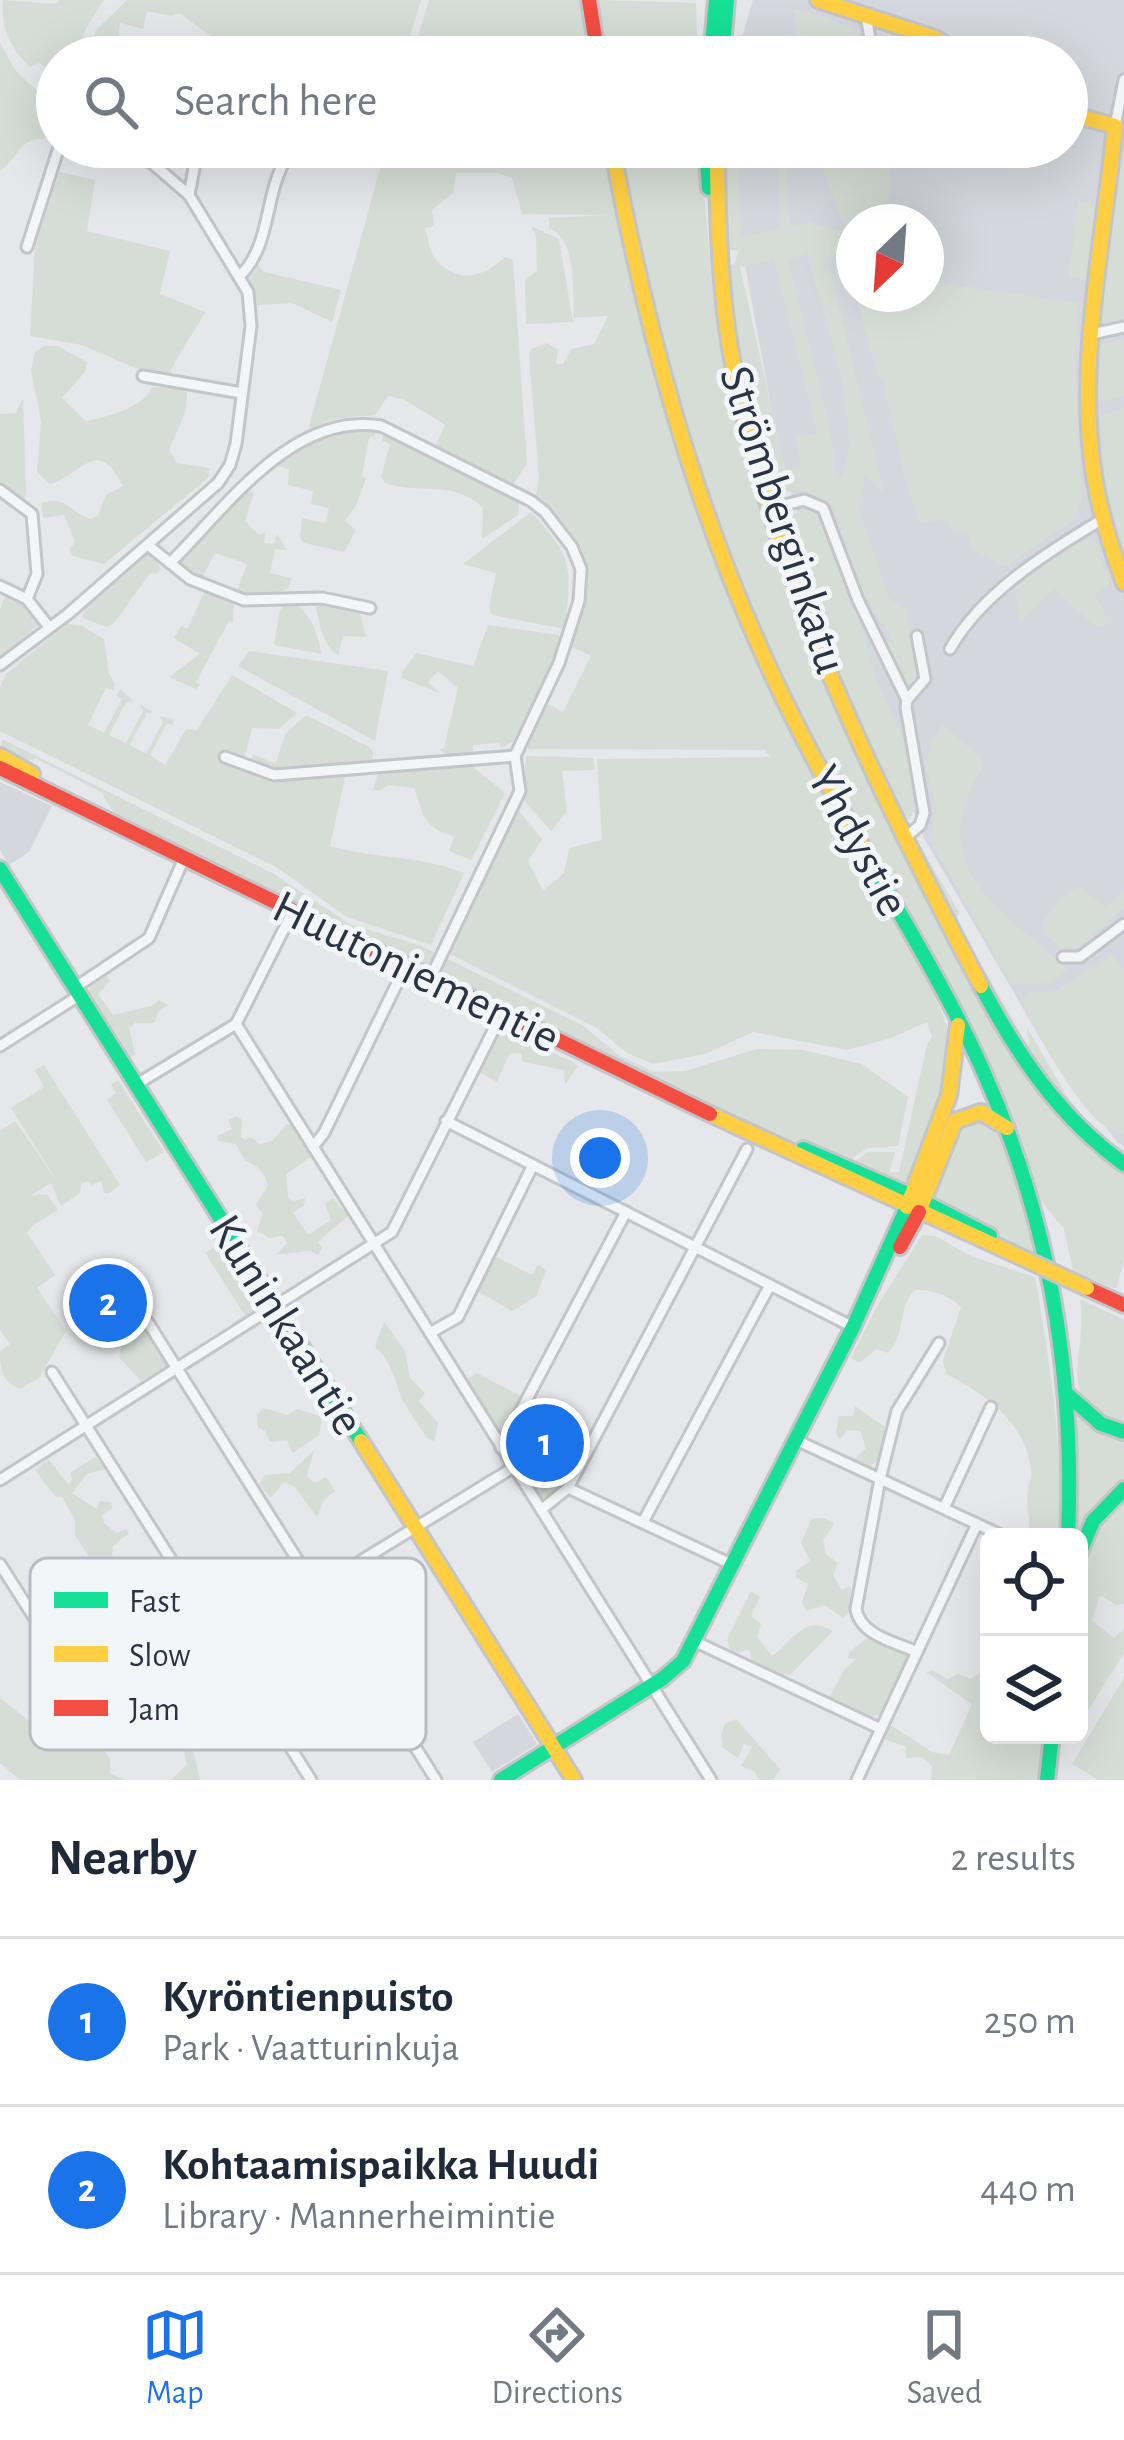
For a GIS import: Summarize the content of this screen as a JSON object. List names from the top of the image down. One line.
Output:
{"streets":{"main road":["Strömberginkatu","Yhdystie","Huutoniementie","Kuninkaantie"]},"legend":["Fast","Slow","Jam"],"north":"bottom left","page":{"search":"Search here","pins":["2","1"],"heading":["Nearby","2 results"],"list":[{"mark":"1","name":"Kyröntienpuisto","note":"Park · Vaatturinkuja","value":"250 m"},{"mark":"2","name":"Kohtaamispaikka Huudi","note":"Library · Mannerheimintie","value":"440 m"}],"nav":["Map","Directions","Saved"]}}
